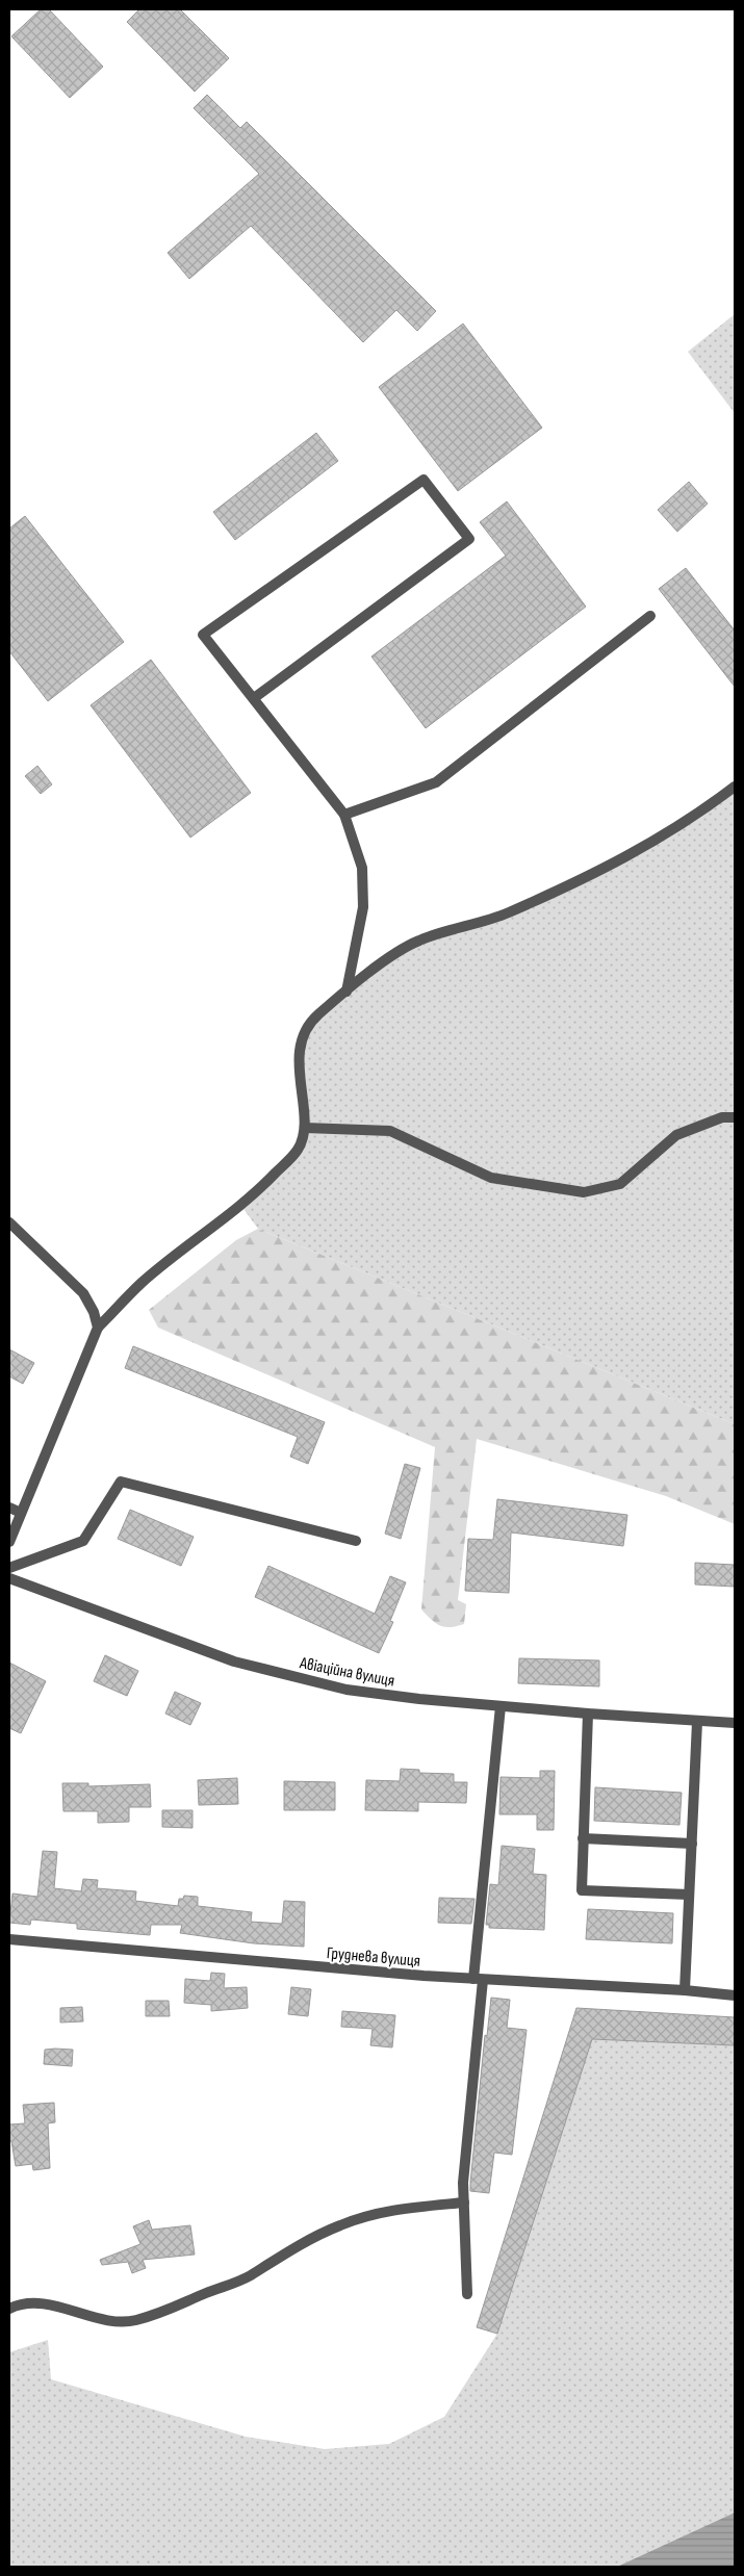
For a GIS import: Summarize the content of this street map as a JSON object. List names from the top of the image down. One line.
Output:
{"streets":{"street":["Авіаційна вулиця","Груднева вулиця"]}}
